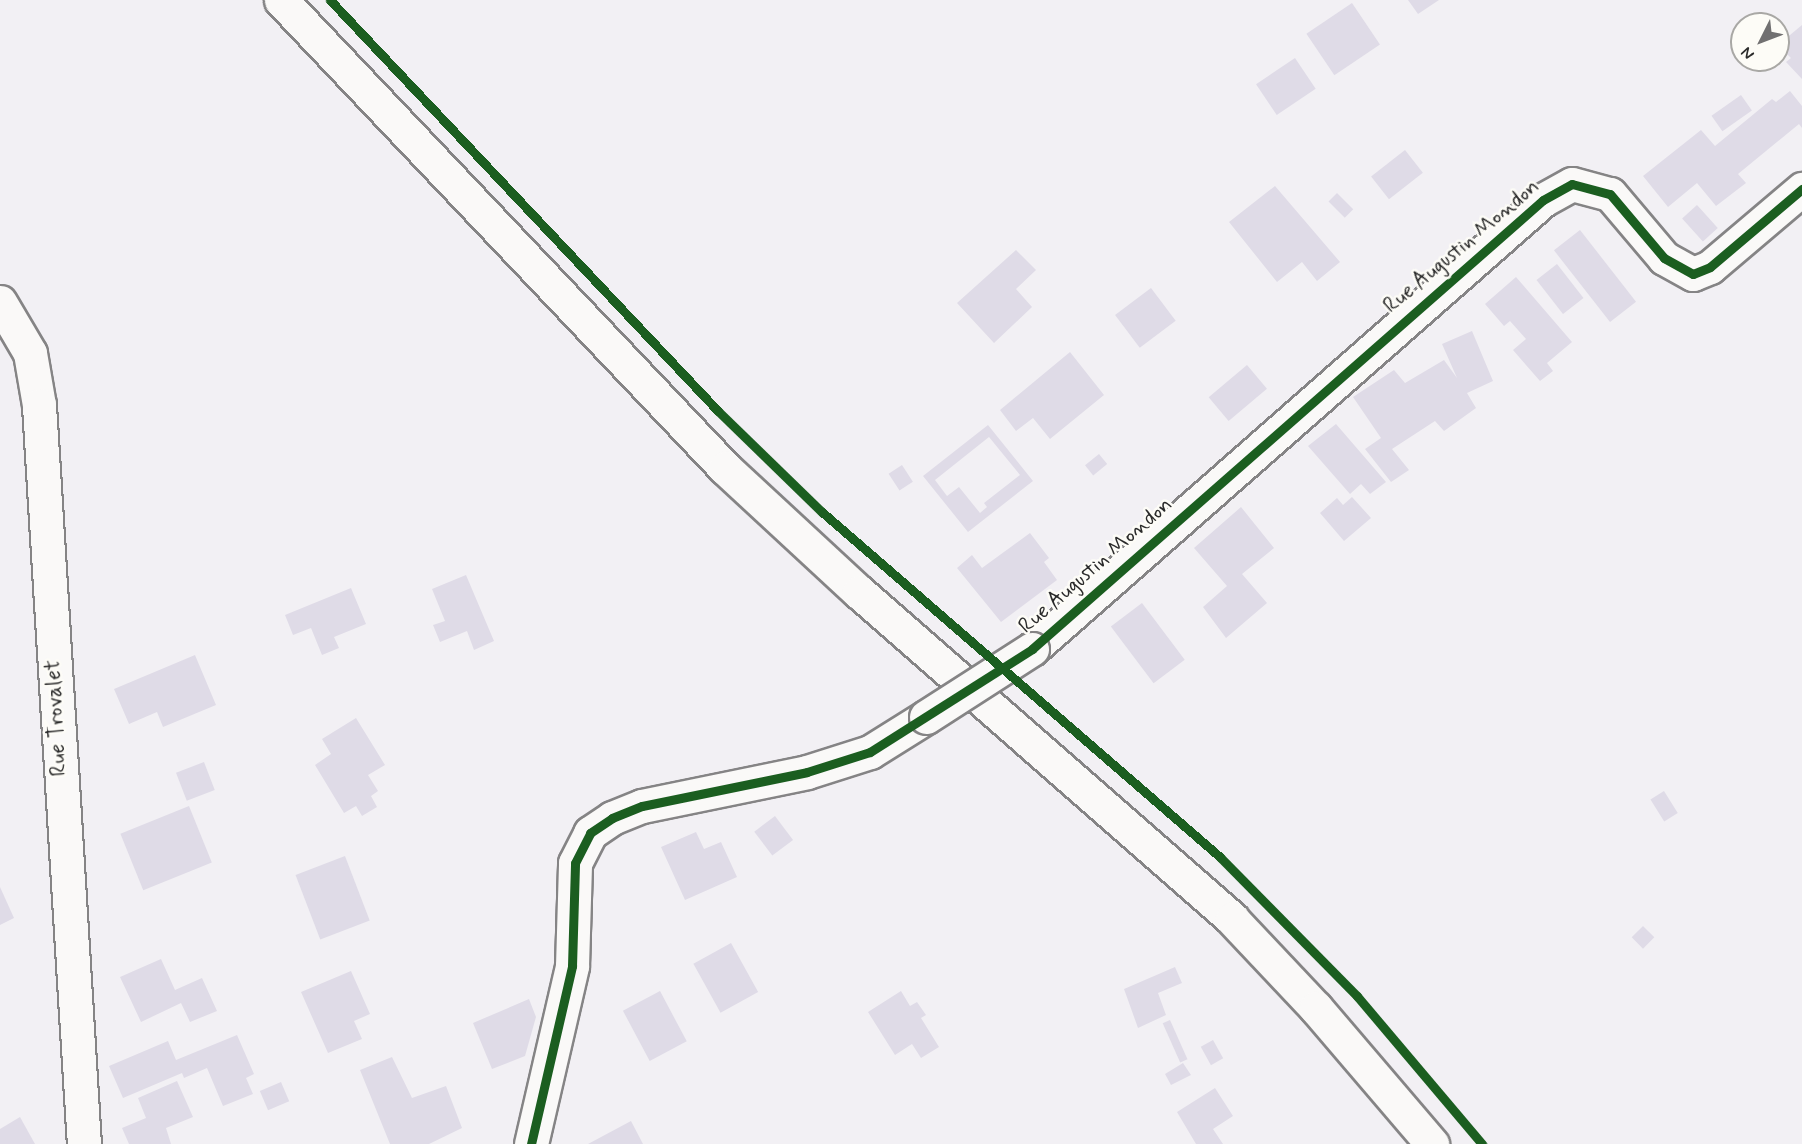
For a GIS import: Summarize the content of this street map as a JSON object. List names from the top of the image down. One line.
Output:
{"streets":{"street":["Rue Augustin Mondon","Rue Trovalet"]},"north":"bottom left"}
